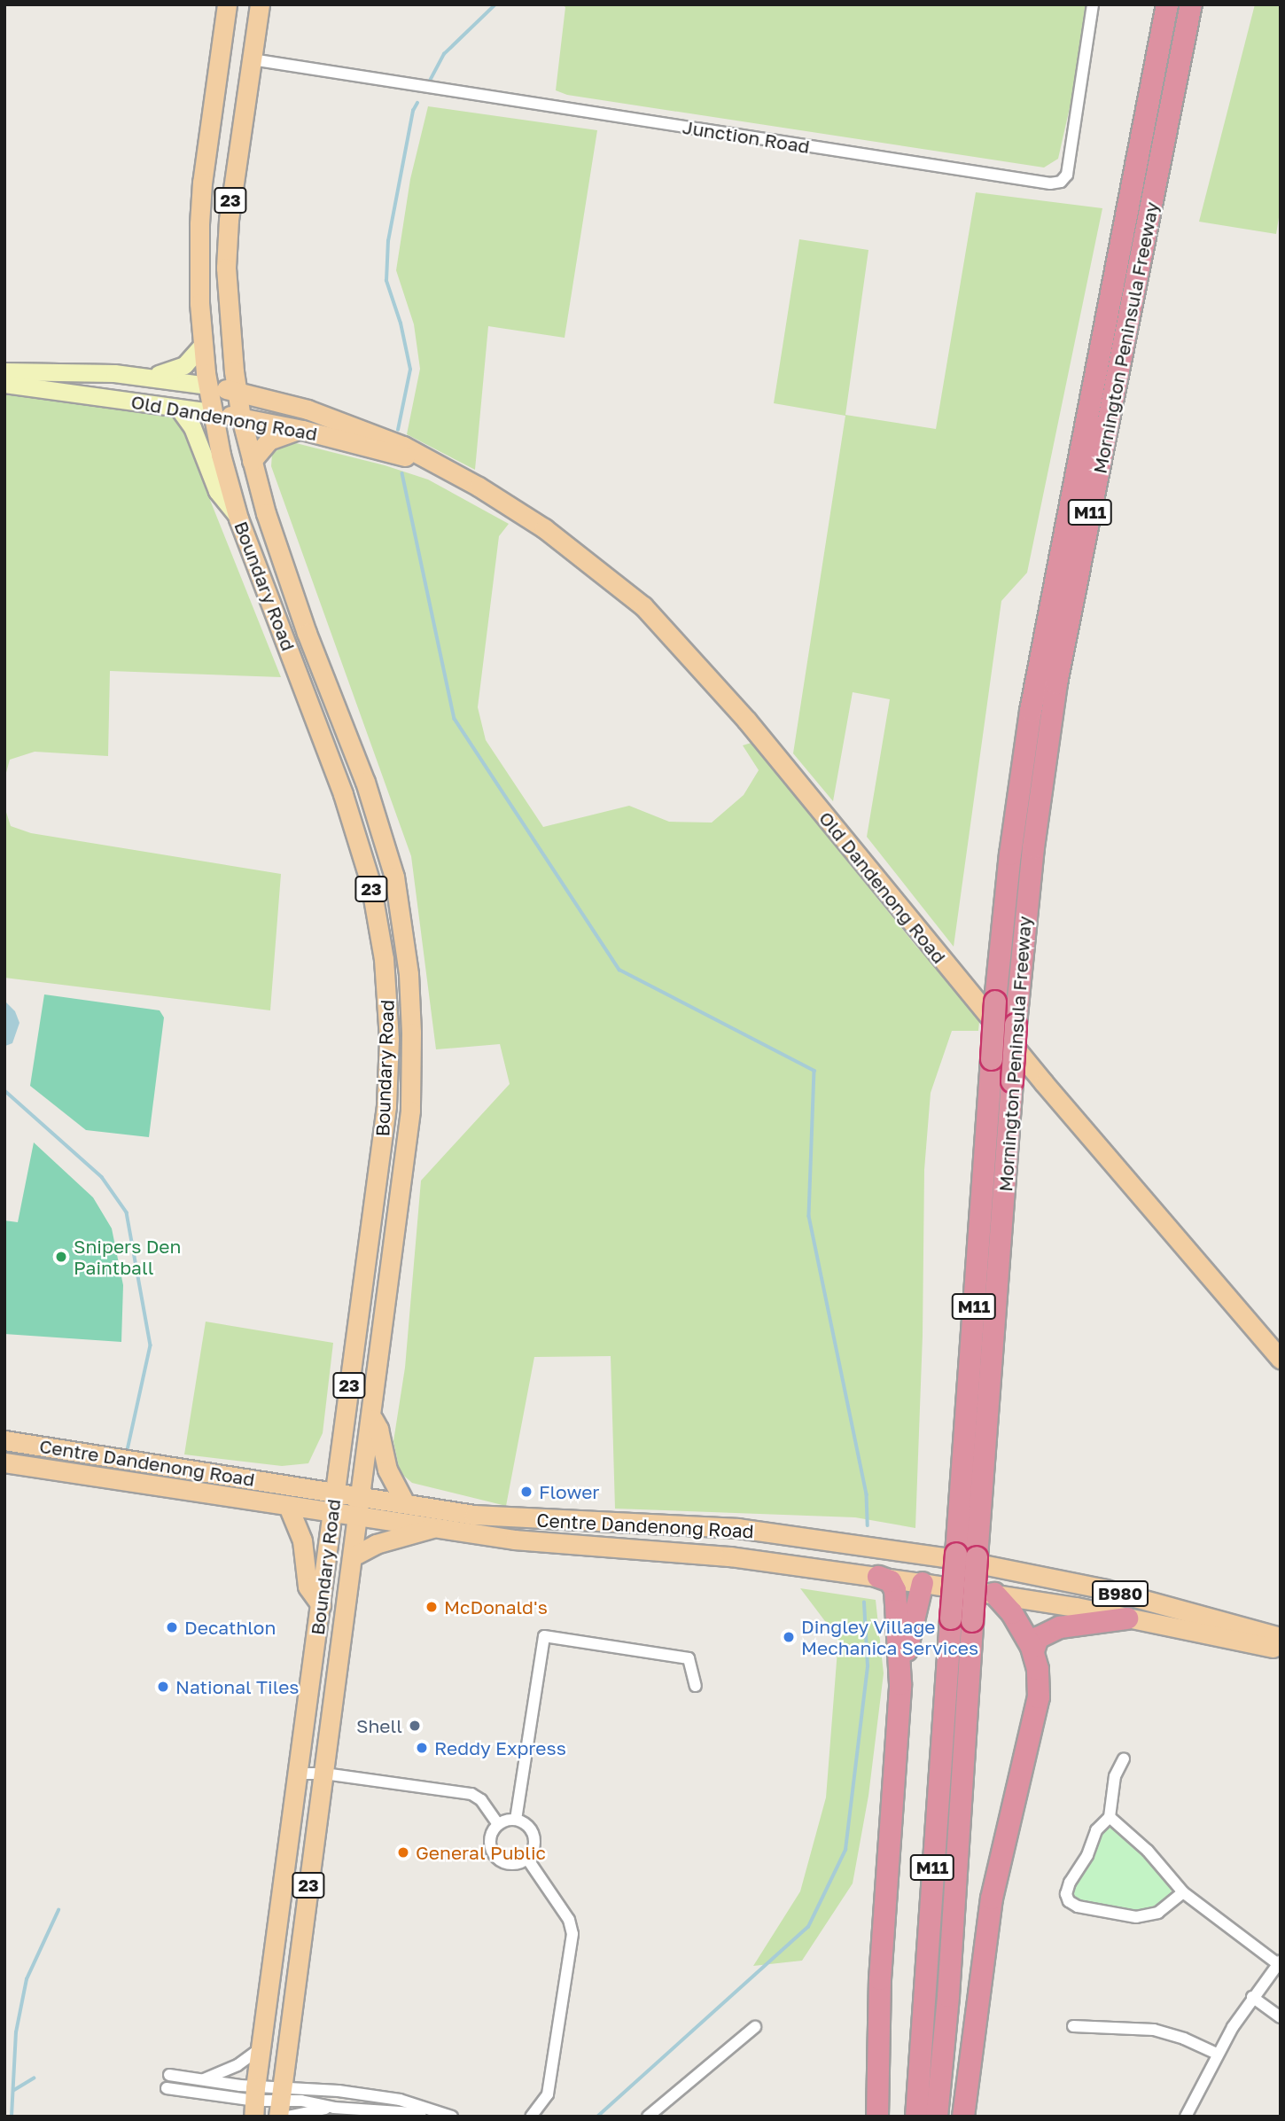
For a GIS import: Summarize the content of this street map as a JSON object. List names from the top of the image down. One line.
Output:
{"streets":{"highway":["Mornington Peninsula Freeway","M11"],"main road":["23","Old Dandenong Road","Boundary Road","Centre Dandenong Road","B980"],"street":["Junction Road"]},"crossings":[["Junction Road","Boundary Road"],["Mornington Peninsula Freeway","Centre Dandenong Road"],["Old Dandenong Road","Boundary Road"],["Boundary Road","Centre Dandenong Road"]],"places":["Snipers Den Paintball","Flower","McDonald's","Decathlon","Dingley Village Mechanica Services","National Tiles","Shell","Reddy Express","General Public"]}
